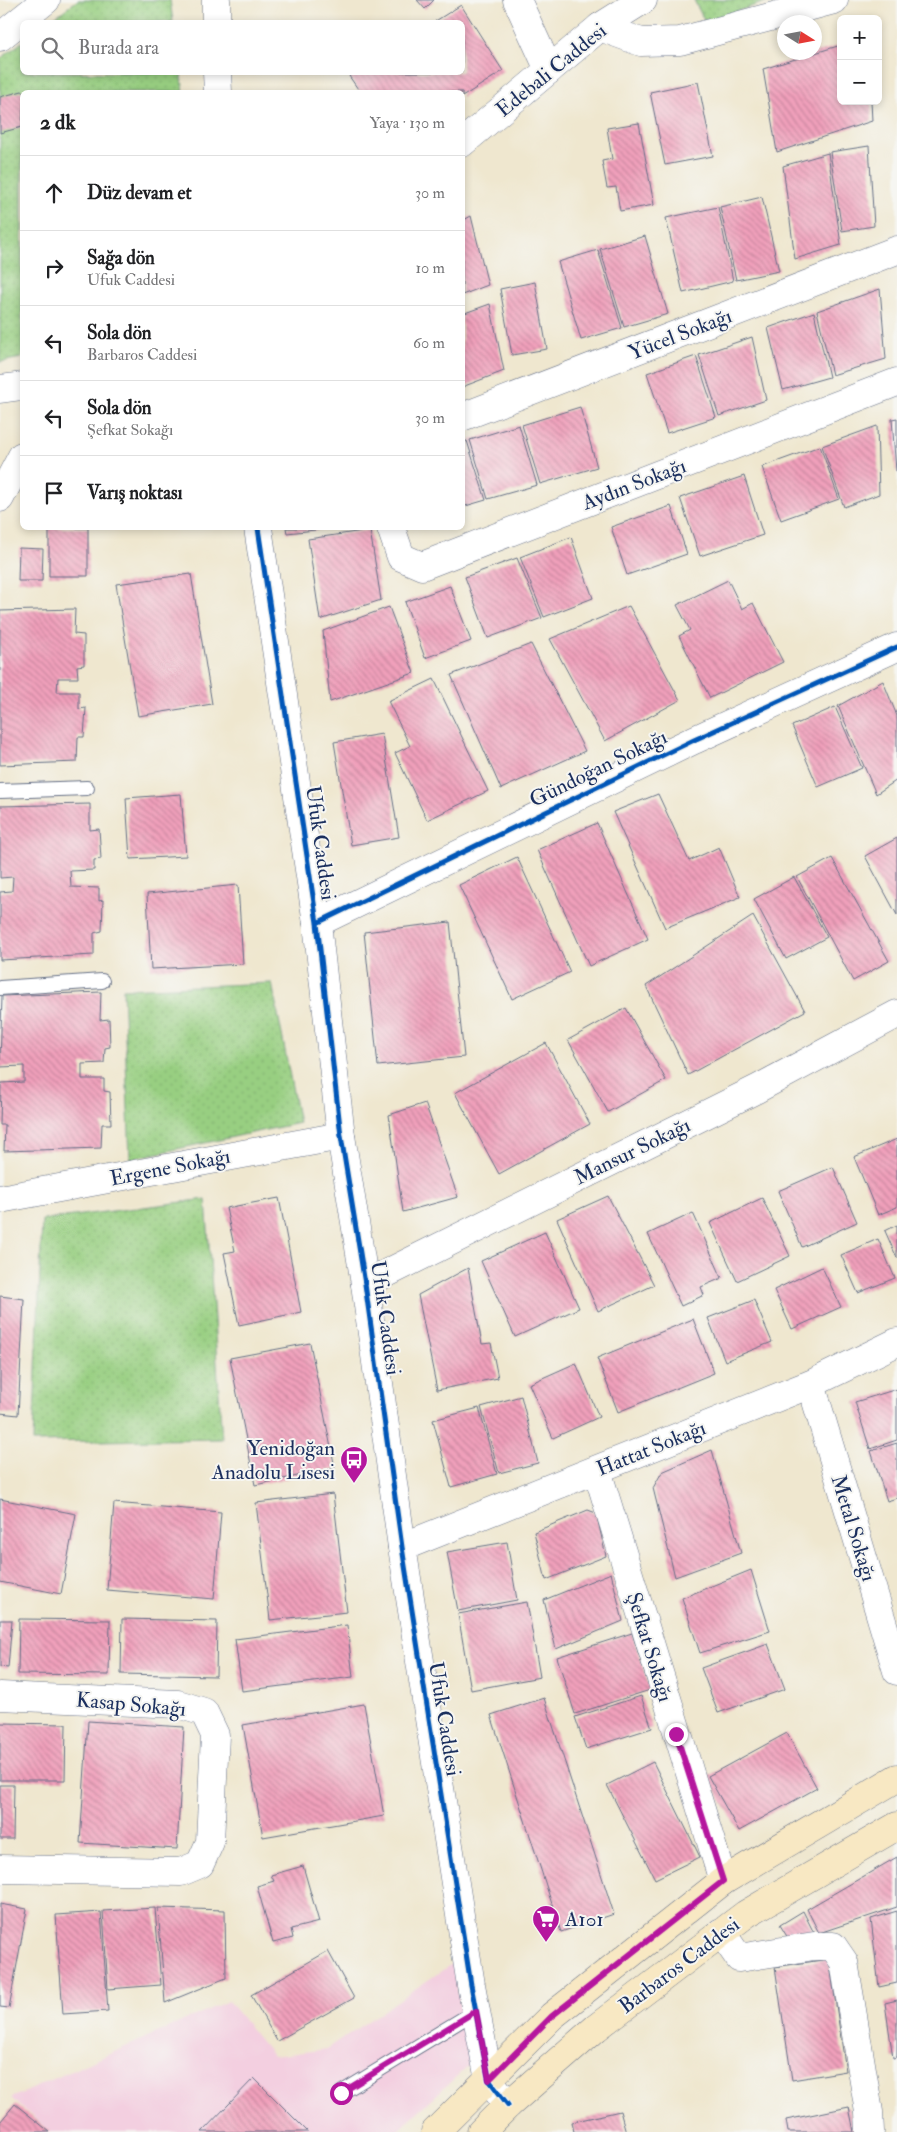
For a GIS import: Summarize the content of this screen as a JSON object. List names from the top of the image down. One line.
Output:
{"streets":{"main road":["Barbaros Caddesi"],"street":["Edebali Caddesi","Yücel Sokağı","Aydın Sokağı","Gündoğan Sokağı","Ufuk Caddesi","Mansur Sokağı","Ergene Sokağı","Hattat Sokağı","Metal Sokağı","Şefkat Sokağı","Kasap Sokağı"]},"crossings":[["Gündoğan Sokağı","Ufuk Caddesi"],["Ufuk Caddesi","Mansur Sokağı"],["Ufuk Caddesi","Ergene Sokağı"],["Ufuk Caddesi","Hattat Sokağı"],["Ufuk Caddesi","Barbaros Caddesi"],["Hattat Sokağı","Metal Sokağı"],["Hattat Sokağı","Şefkat Sokağı"],["Şefkat Sokağı","Barbaros Caddesi"]],"places":{"bus stop":["Yenidoğan Anadolu Lisesi"],"supermarket":["A101"]},"north":"right","page":{"map_buttons":["+","−"],"search":"Burada ara","heading":["2 dk","Yaya · 130 m"],"list":[["Düz devam et","30 m"],["Sağa dön","Ufuk Caddesi","10 m"],["Sola dön","Barbaros Caddesi","60 m"],["Sola dön","Şefkat Sokağı","30 m"],"Varış noktası"]}}
